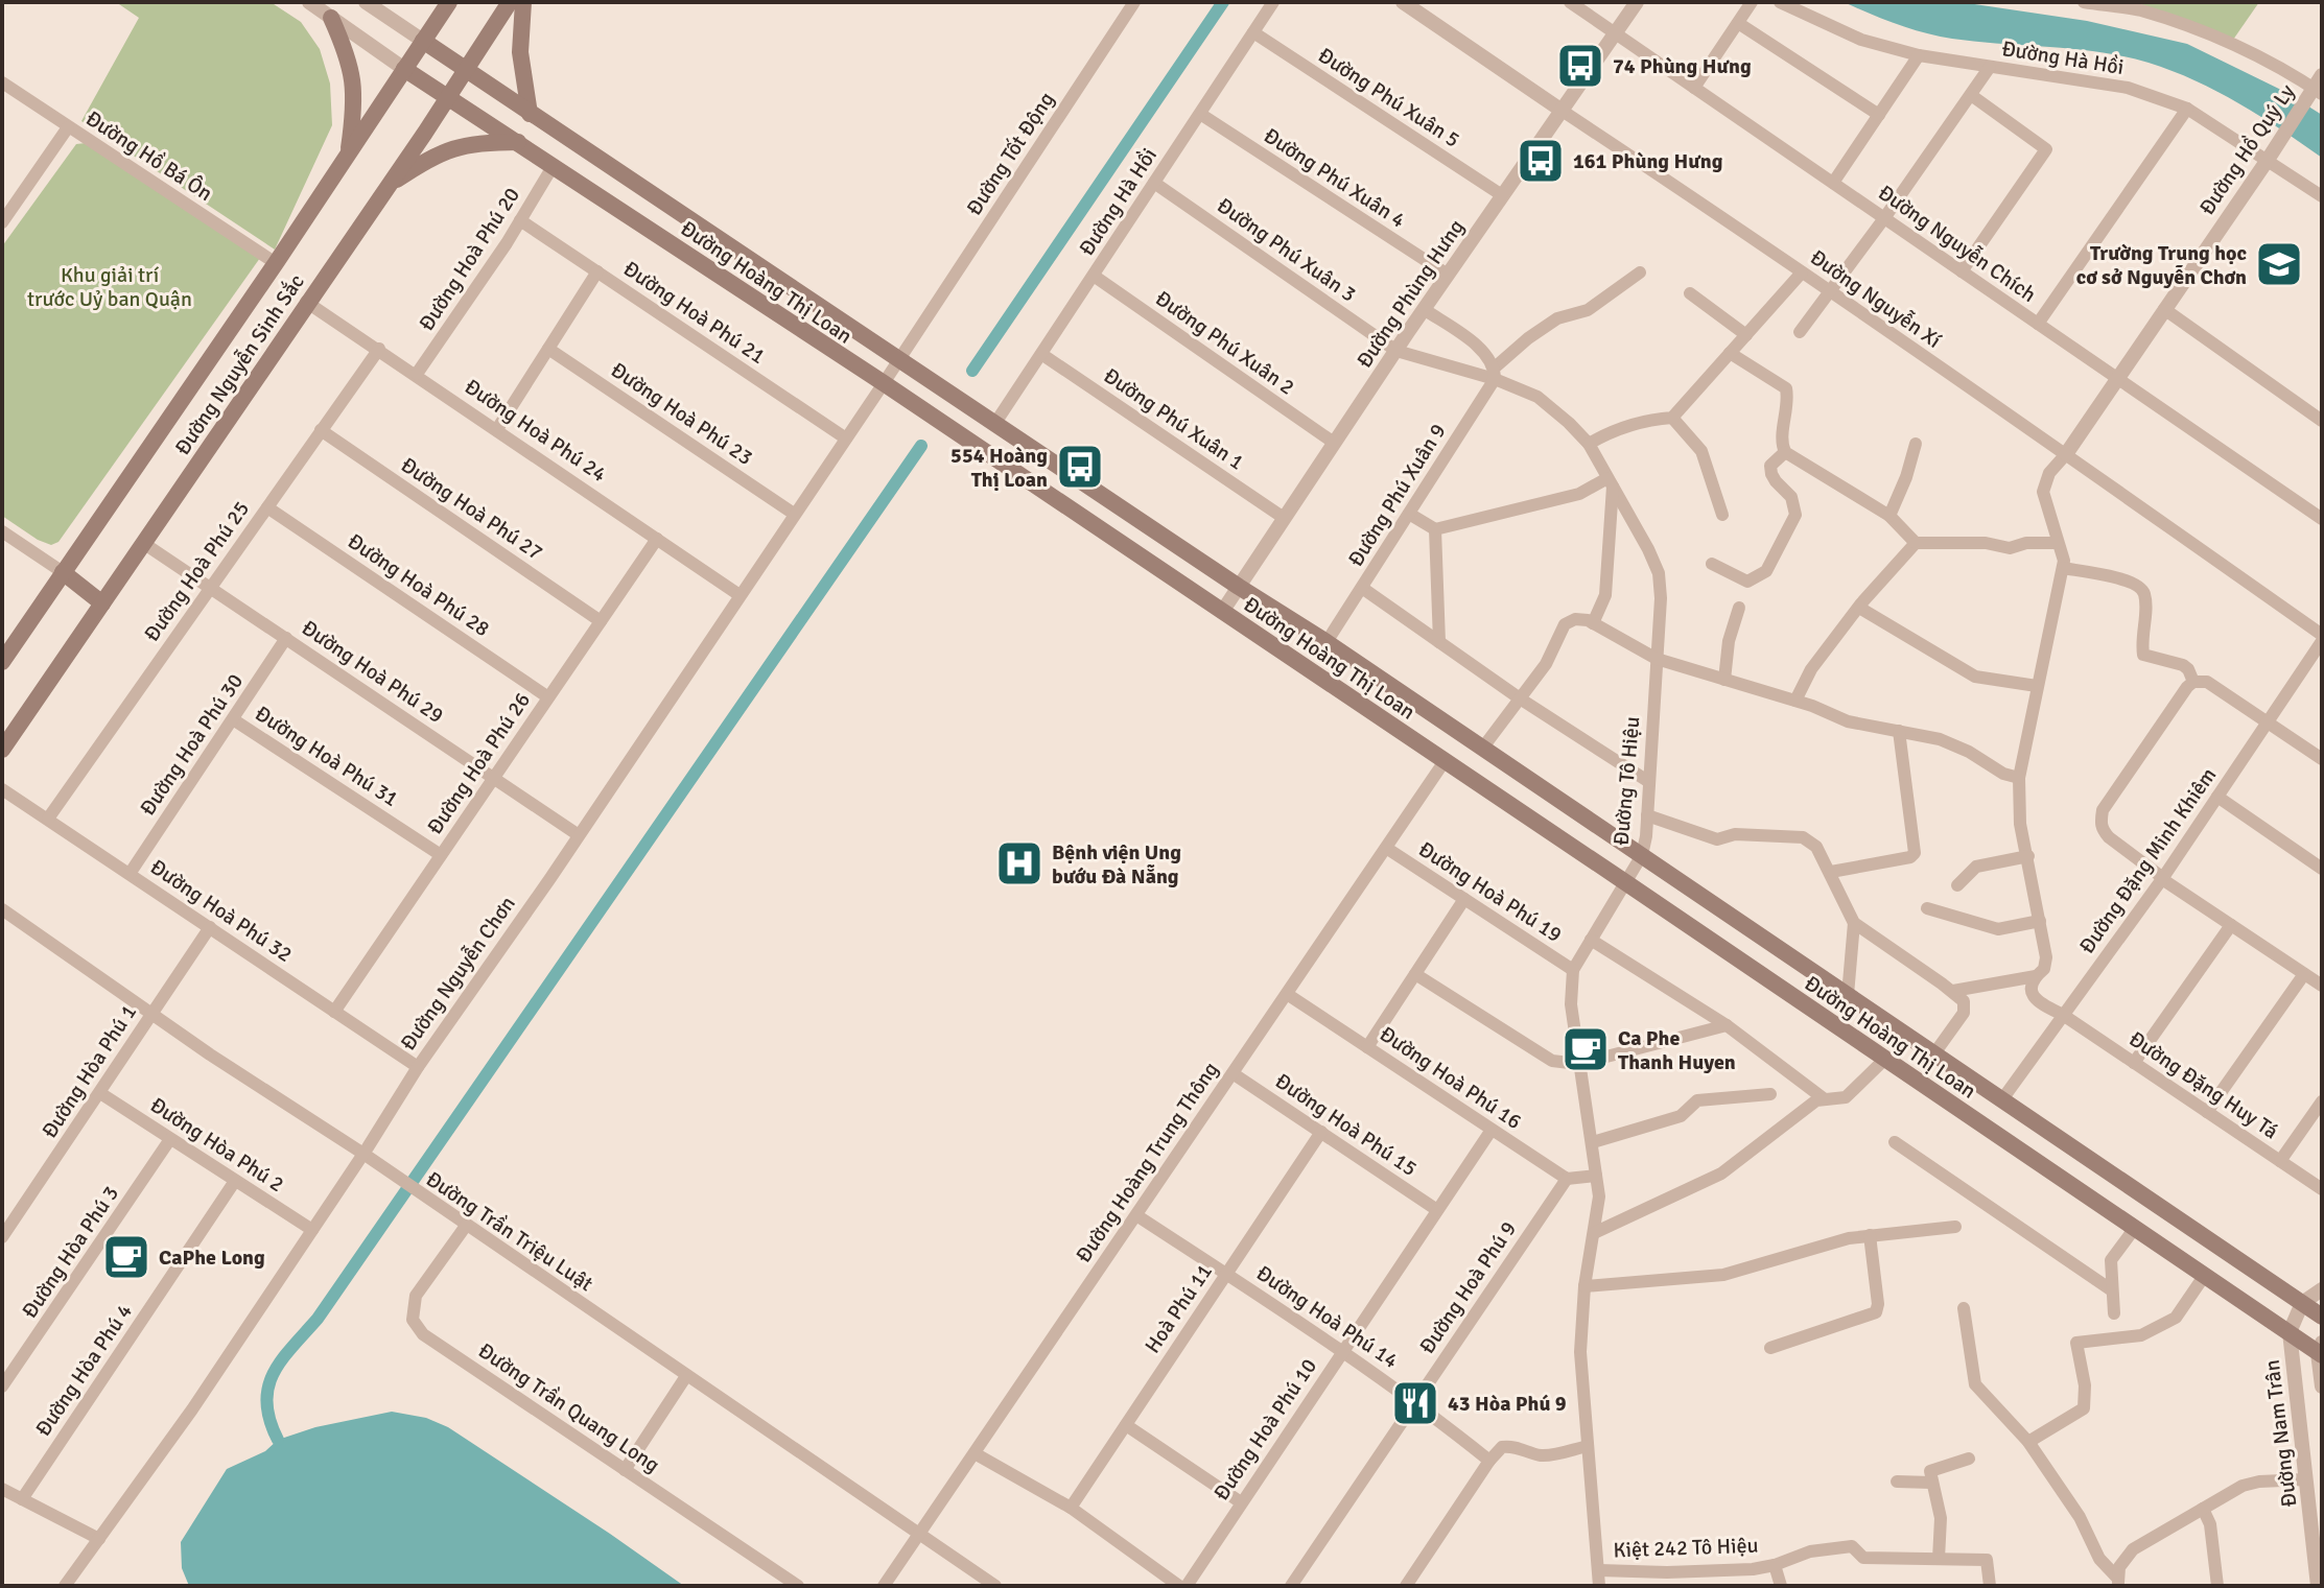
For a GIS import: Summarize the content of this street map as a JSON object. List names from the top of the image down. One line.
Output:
{"streets":{"main road":["Đường Hoàng Thị Loan","Đường Nguyễn Sinh Sắc"],"street":["Đường Hà Hồi","Đường Phú Xuân 5","Đường Hồ Quý Ly","Đường Tốt Động","Đường Hồ Bá Ôn","Đường Phú Xuân 4","Đường Nguyễn Chích","Đường Phú Xuân 3","Đường Hoà Phú 20","Đường Phùng Hưng","Đường Nguyễn Xí","Đường Hoà Phú 21","Đường Phú Xuân 2","Đường Hoà Phú 23","Đường Phú Xuân 1","Đường Hoà Phú 24","Đường Phú Xuân 9","Đường Hoà Phú 27","Đường Hoà Phú 25","Đường Hoà Phú 28","Đường Hoà Phú 29","Đường Hoà Phú 30","Đường Hoà Phú 31","Đường Hoà Phú 26","Đường Tô Hiệu","Đường Đặng Minh Khiêm","Đường Hoà Phú 19","Đường Hoà Phú 32","Đường Nguyễn Chơn","Đường Hòa Phú 1","Đường Hoà Phú 16","Đường Đặng Huy Tá","Đường Hoà Phú 15","Đường Hòa Phú 2","Đường Hoàng Trung Thông","Đường Trần Triệu Luật","Đường Hòa Phú 3","Đường Hoà Phú 9","Hoà Phú 11","Đường Hoà Phú 14","Đường Hòa Phú 4","Đường Trần Quang Long","Đường Hoà Phú 10","Đường Nam Trân","Kiệt 242 Tô Hiệu"]},"crossings":[["Đường Hà Hồi","Đường Phú Xuân 5"],["Đường Hà Hồi","Đường Hồ Quý Ly"],["Đường Hà Hồi","Đường Phú Xuân 4"],["Đường Hà Hồi","Đường Phú Xuân 3"],["Đường Hà Hồi","Đường Hoàng Thị Loan"],["Đường Hà Hồi","Đường Phú Xuân 2"],["Đường Hà Hồi","Đường Phú Xuân 1"],["Đường Phú Xuân 5","Đường Phùng Hưng"],["Đường Hồ Quý Ly","Đường Nguyễn Chích"],["Đường Hồ Quý Ly","Đường Nguyễn Xí"],["Đường Tốt Động","Đường Hoàng Thị Loan"],["Đường Tốt Động","Đường Nguyễn Chơn"],["Đường Hồ Bá Ôn","Đường Nguyễn Sinh Sắc"],["Đường Phú Xuân 4","Đường Phùng Hưng"],["Đường Nguyễn Chích","Đường Phùng Hưng"],["Đường Phú Xuân 3","Đường Phùng Hưng"],["Đường Phú Xuân 3","Đường Tô Hiệu"],["Đường Hoà Phú 20","Đường Hoàng Thị Loan"],["Đường Hoà Phú 20","Đường Hoà Phú 21"],["Đường Hoà Phú 20","Đường Hoà Phú 24"],["Đường Hoàng Thị Loan","Đường Phùng Hưng"],["Đường Hoàng Thị Loan","Đường Nguyễn Sinh Sắc"],["Đường Hoàng Thị Loan","Đường Phú Xuân 9"],["Đường Hoàng Thị Loan","Đường Tô Hiệu"],["Đường Hoàng Thị Loan","Đường Đặng Minh Khiêm"],["Đường Hoàng Thị Loan","Đường Nguyễn Chơn"],["Đường Hoàng Thị Loan","Đường Hoàng Trung Thông"],["Đường Hoàng Thị Loan","Đường Nam Trân"],["Đường Phùng Hưng","Đường Nguyễn Xí"],["Đường Phùng Hưng","Đường Phú Xuân 2"],["Đường Phùng Hưng","Đường Phú Xuân 1"],["Đường Phùng Hưng","Đường Tô Hiệu"],["Đường Nguyễn Xí","Đường Đặng Minh Khiêm"],["Đường Hoà Phú 21","Đường Nguyễn Chơn"],["Đường Nguyễn Sinh Sắc","Đường Hoà Phú 24"],["Đường Nguyễn Sinh Sắc","Đường Hoà Phú 29"],["Đường Hoà Phú 23","Đường Nguyễn Chơn"],["Đường Hoà Phú 24","Đường Hoà Phú 25"],["Đường Hoà Phú 24","Đường Hoà Phú 26"],["Đường Hoà Phú 24","Đường Nguyễn Chơn"],["Đường Phú Xuân 9","Đường Tô Hiệu"],["Đường Hoà Phú 27","Đường Hoà Phú 25"],["Đường Hoà Phú 27","Đường Hoà Phú 26"],["Đường Hoà Phú 25","Đường Hoà Phú 28"],["Đường Hoà Phú 25","Đường Hoà Phú 29"],["Đường Hoà Phú 25","Đường Hoà Phú 32"],["Đường Hoà Phú 28","Đường Hoà Phú 26"],["Đường Hoà Phú 29","Đường Hoà Phú 30"],["Đường Hoà Phú 29","Đường Hoà Phú 26"],["Đường Hoà Phú 29","Đường Nguyễn Chơn"],["Đường Hoà Phú 30","Đường Hoà Phú 31"],["Đường Hoà Phú 30","Đường Hoà Phú 32"],["Đường Hoà Phú 31","Đường Hoà Phú 26"],["Đường Hoà Phú 26","Đường Hoà Phú 32"],["Đường Tô Hiệu","Đường Hoà Phú 19"],["Đường Tô Hiệu","Kiệt 242 Tô Hiệu"],["Đường Đặng Minh Khiêm","Đường Đặng Huy Tá"],["Đường Hoà Phú 19","Đường Hoàng Trung Thông"],["Đường Hoà Phú 32","Đường Nguyễn Chơn"],["Đường Hoà Phú 32","Đường Hòa Phú 1"],["Đường Nguyễn Chơn","Đường Hòa Phú 2"],["Đường Nguyễn Chơn","Đường Trần Triệu Luật"],["Đường Hòa Phú 1","Đường Hòa Phú 2"],["Đường Hòa Phú 1","Đường Trần Triệu Luật"],["Đường Hoà Phú 16","Đường Hoàng Trung Thông"],["Đường Hoà Phú 16","Đường Hoà Phú 9"],["Đường Hoà Phú 16","Đường Hoà Phú 10"],["Đường Hoà Phú 15","Đường Hoàng Trung Thông"],["Đường Hoà Phú 15","Hoà Phú 11"],["Đường Hoà Phú 15","Đường Hoà Phú 10"],["Đường Hòa Phú 2","Đường Hòa Phú 3"],["Đường Hòa Phú 2","Đường Hòa Phú 4"],["Đường Hoàng Trung Thông","Đường Trần Triệu Luật"],["Đường Hoàng Trung Thông","Đường Hoà Phú 14"],["Đường Trần Triệu Luật","Đường Trần Quang Long"],["Đường Hoà Phú 9","Đường Hoà Phú 14"],["Hoà Phú 11","Đường Hoà Phú 14"],["Đường Hoà Phú 14","Đường Hoà Phú 10"]],"parks":["Khu giải trí trước Uỷ ban Quận"],"places":{"bus stop":["74 Phùng Hưng","161 Phùng Hưng","554 Hoàng Thị Loan"],"school or university":["Trường Trung học cơ sở Nguyễn Chơn"],"hospital":["Bệnh viện Ung bướu Đà Nẵng"],"cafe":["Ca Phe Thanh Huyen","CaPhe Long"],"restaurant":["43 Hòa Phú 9"]}}
